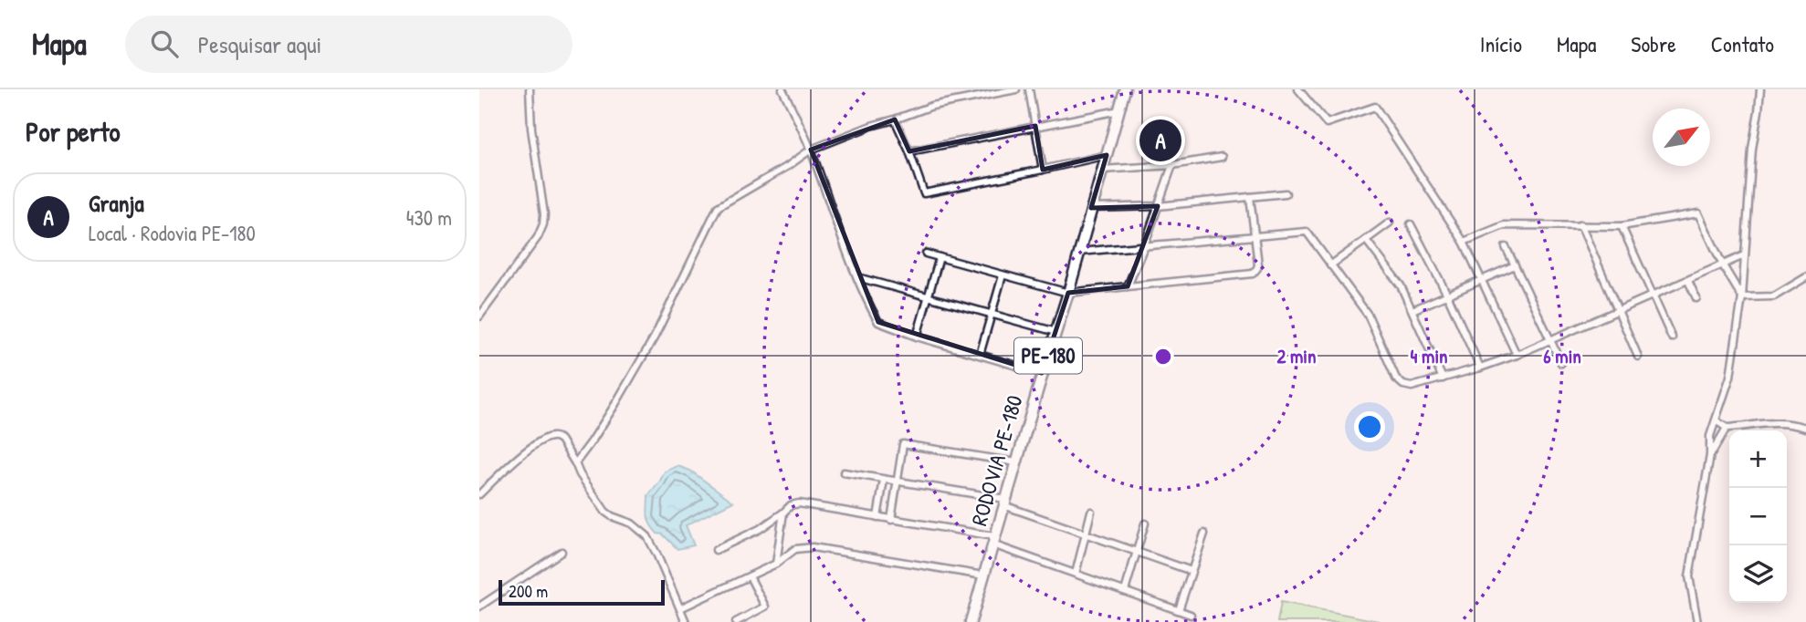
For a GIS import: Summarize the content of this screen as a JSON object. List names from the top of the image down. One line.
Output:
{"streets":{"main road":["PE-180","RODOVIA PE-180"]},"scale_bar":"200 m","north":"top right","page":{"header":"Mapa","search":"Pesquisar aqui","nav":["Início","Mapa","Sobre","Contato"],"heading":"Por perto","pins":"A","list":[{"mark":"A","name":"Granja","note":"Local · Rodovia PE-180","value":"430 m"}],"map_buttons":["+","−"],"scale":"200 m"},"rings":["2 min","4 min","6 min"]}
